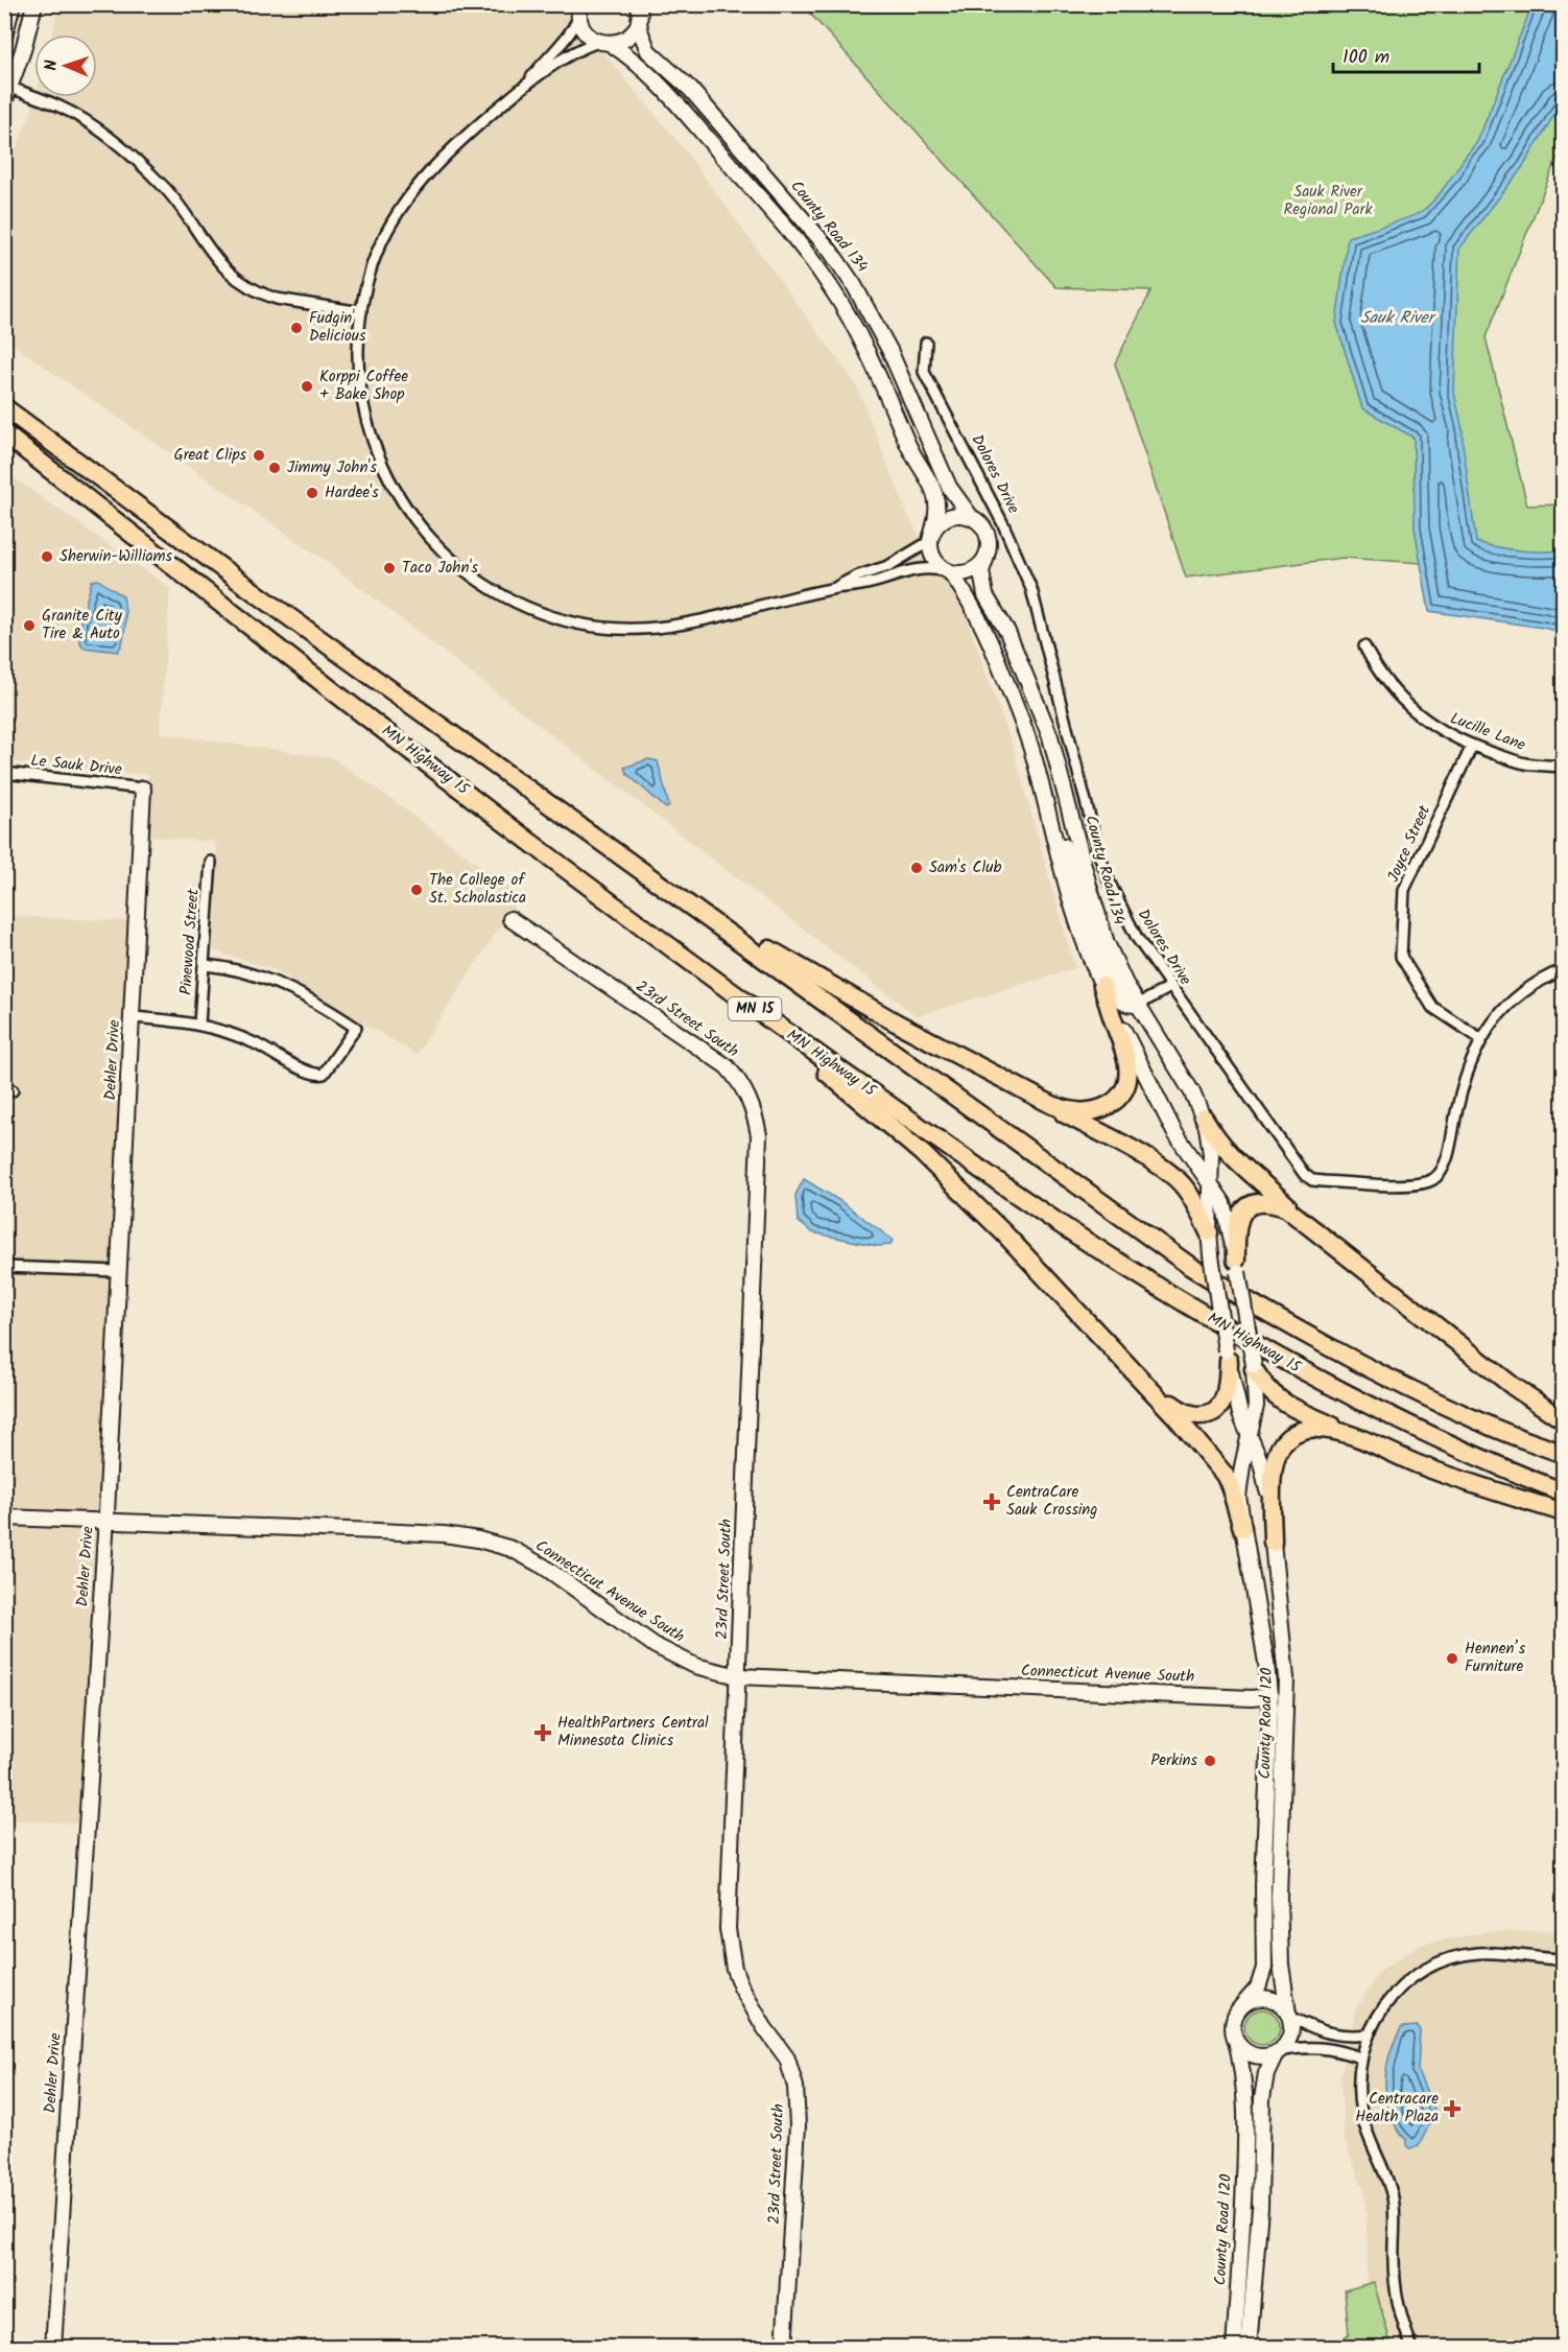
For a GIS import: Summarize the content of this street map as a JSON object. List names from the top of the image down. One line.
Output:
{"streets":{"highway":["MN Highway 15","MN 15"],"street":["County Road 134","Dolores Drive","Lucille Lane","Le Sauk Drive","Joyce Street","Pinewood Street","23rd Street South","Dehler Drive","Connecticut Avenue South","County Road 120"]},"crossings":[["County Road 134","County Road 120"],["Dolores Drive","Joyce Street"],["Lucille Lane","Joyce Street"],["Le Sauk Drive","Dehler Drive"],["23rd Street South","Connecticut Avenue South"],["Dehler Drive","Connecticut Avenue South"],["Connecticut Avenue South","County Road 120"]],"water":["Sauk River"],"parks":["Sauk River Regional Park"],"places":{"other":["Fudgin' Delicious","Korppi Coffee + Bake Shop","Great Clips","Jimmy John's","Hardee's","Sherwin-Williams","Taco John's","Granite City Tire & Auto","Sam's Club","The College of St. Scholastica","Hennen’s Furniture","Perkins"],"health":["CentraCare Sauk Crossing","HealthPartners Central Minnesota Clinics","Centracare Health Plaza"]},"scale_bar":"100 m","north":"left"}
